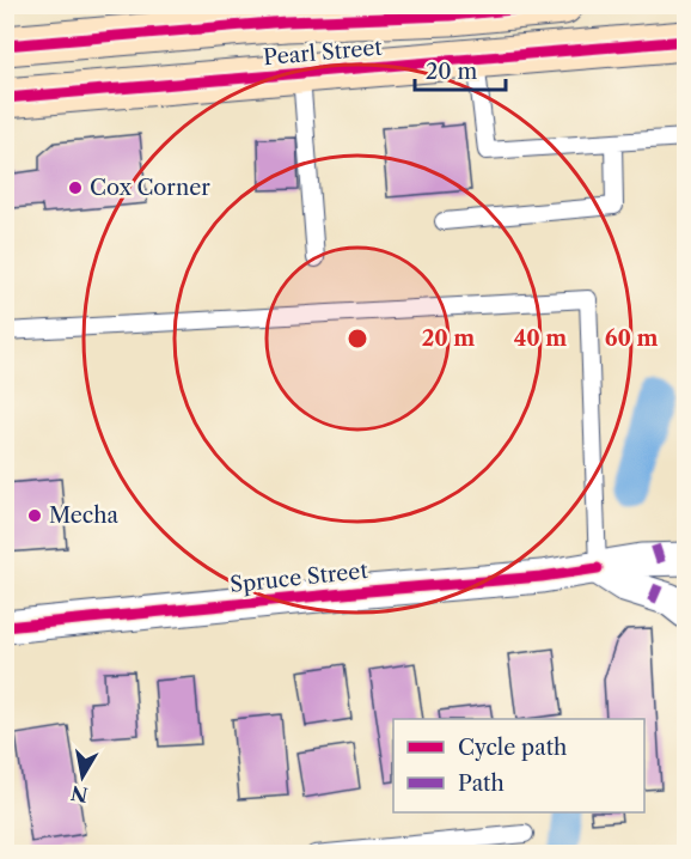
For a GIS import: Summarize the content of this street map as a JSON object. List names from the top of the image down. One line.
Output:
{"streets":{"main road":["Pearl Street"],"street":["Spruce Street"]},"places":["Cox Corner","Mecha"],"legend":["Cycle path","Path"],"scale_bar":"20 m","north":"bottom","rings":["20 m","40 m","60 m"]}
